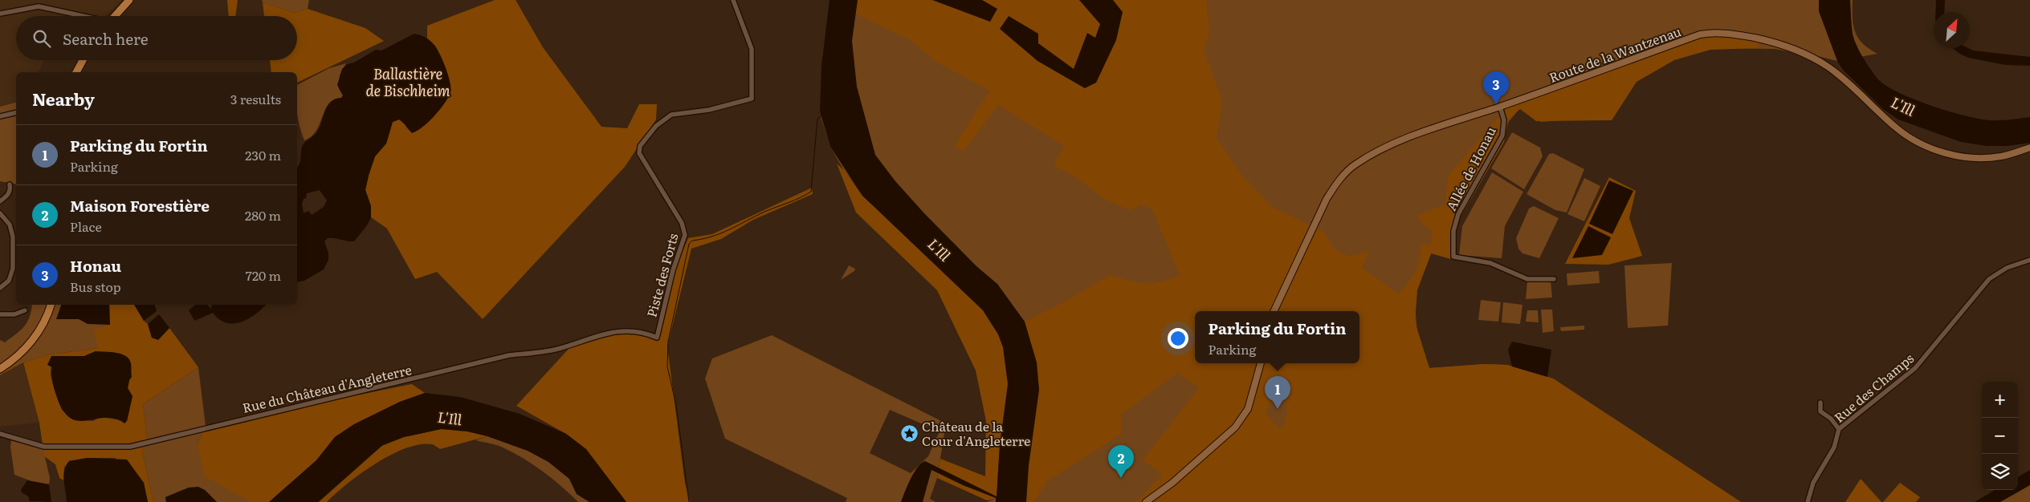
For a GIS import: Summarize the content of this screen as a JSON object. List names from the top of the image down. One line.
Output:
{"streets":{"main road":["Route de la Wantzenau"],"street":["Allée de Honau","Piste des Forts","Rue des Champs","Rue du Château d'Angleterre"]},"crossings":[["Route de la Wantzenau","Allée de Honau"],["Piste des Forts","Rue du Château d'Angleterre"]],"water":["Ballastière de Bischheim","L'Ill"],"places":{"place":["Château de la Cour d'Angleterre"]},"north":"top right","page":{"search":"Search here","pins":["3","1","2"],"heading":["Nearby","3 results"],"list":[{"mark":"1","name":"Parking du Fortin","note":"Parking","value":"230 m"},{"mark":"2","name":"Maison Forestière","note":"Place","value":"280 m"},{"mark":"3","name":"Honau","note":"Bus stop","value":"720 m"}],"popup":["Parking du Fortin","Parking"],"map_buttons":["+","−"]}}
